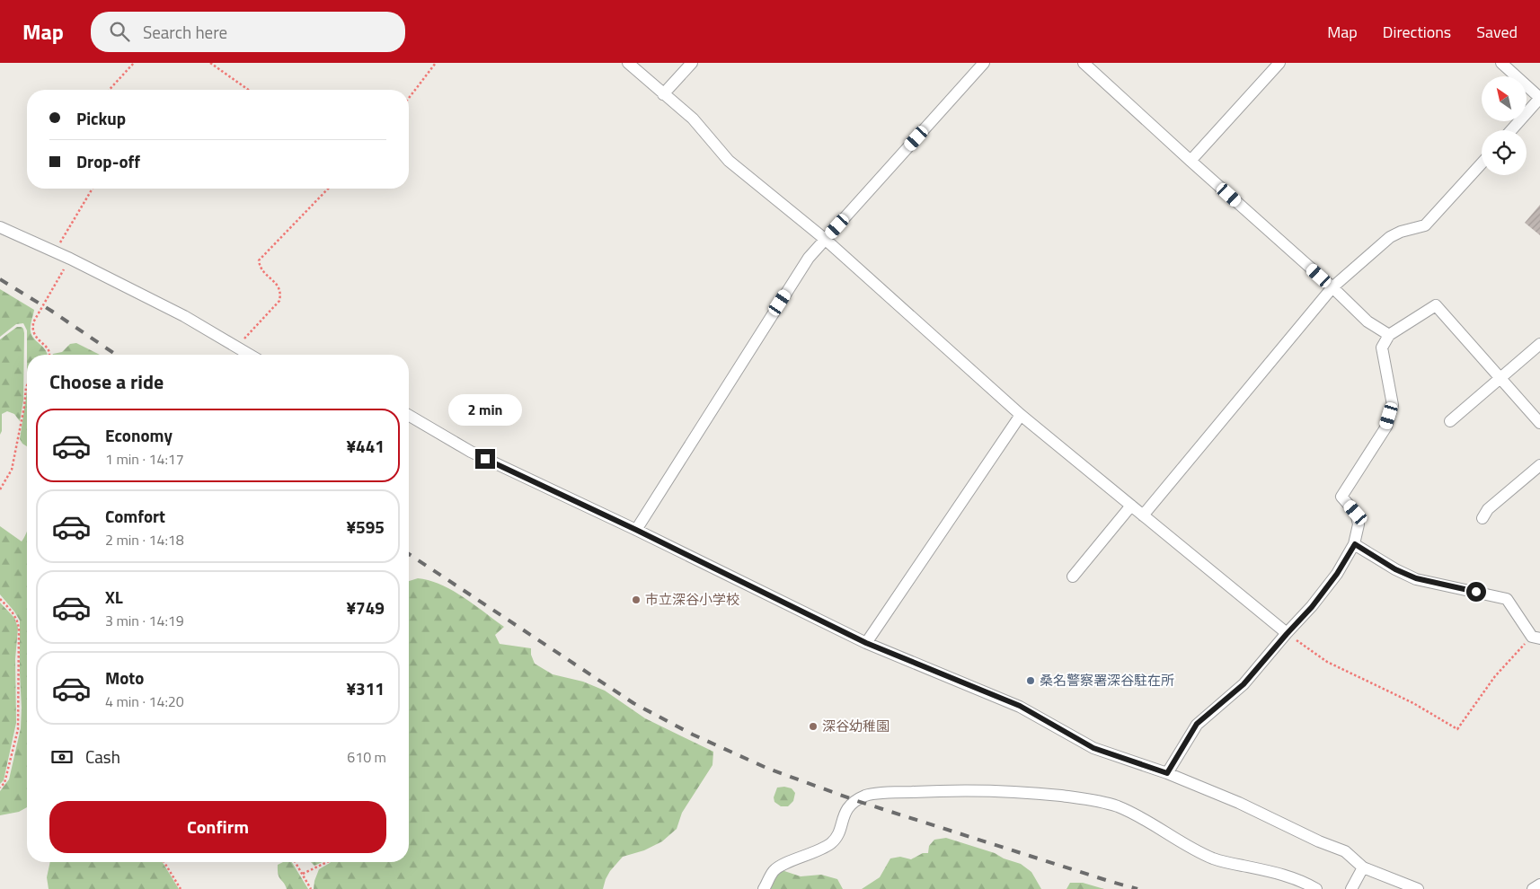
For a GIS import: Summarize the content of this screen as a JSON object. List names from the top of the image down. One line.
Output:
{"places":["市立深谷小学校","桑名警察署深谷駐在所","深谷幼稚園"],"north":"top left","page":{"header":"Map","search":"Search here","nav":["Map","Directions","Saved"],"banner":["Pickup","Drop-off"],"heading":"Choose a ride","bubble":"2 min","list":[{"name":"Economy","note":"1 min · 14:17","value":"¥441"},{"name":"Comfort","note":"2 min · 14:18","value":"¥595"},{"name":"XL","note":"3 min · 14:19","value":"¥749"},{"name":"Moto","note":"4 min · 14:20","value":"¥311"}],"pay":["Cash","610 m"],"buttons":"Confirm"}}
